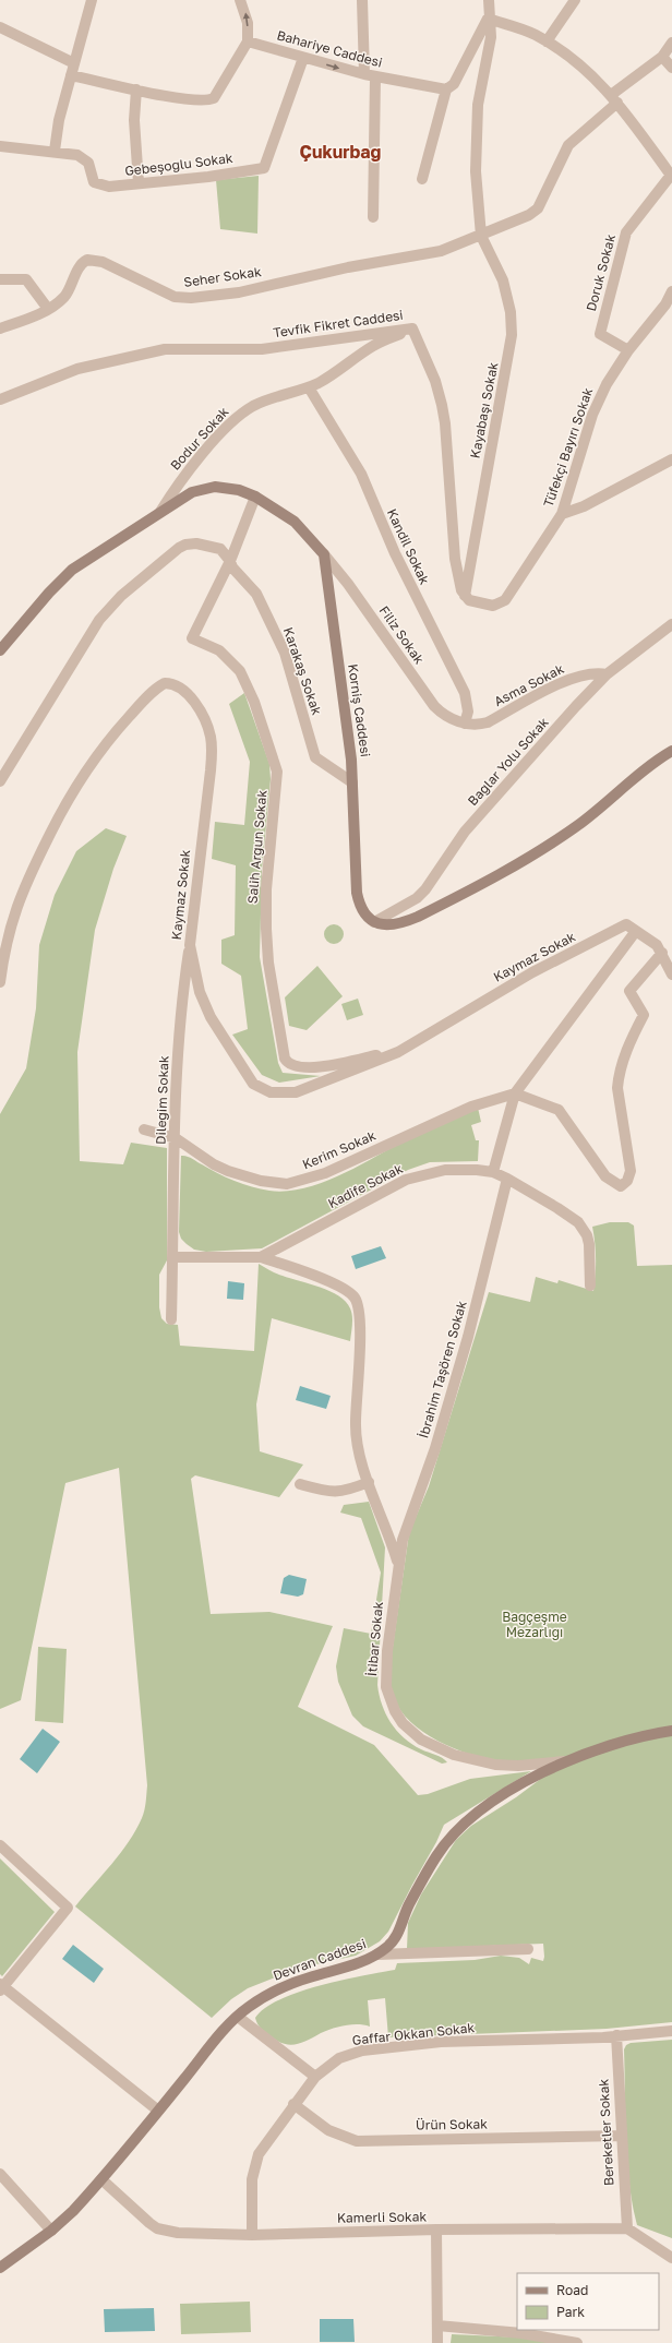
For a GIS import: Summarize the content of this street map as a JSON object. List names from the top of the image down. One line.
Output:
{"streets":{"main road":["Korniş Caddesi","Devran Caddesi"],"street":["Bahariye Caddesi","Gebeşoğlu Sokak","Doruk Sokak","Seher Sokak","Tevfik Fikret Caddesi","Kayabaşı Sokak","Bodur Sokak","Tüfekçi Bayırı Sokak","Kandil Sokak","Filiz Sokak","Karakaş Sokak","Asma Sokak","Bağlar Yolu Sokak","Salih Argun Sokak","Kaymaz Sokak","Dileğim Sokak","Kerim Sokak","Kadife Sokak","İbrahim Taşören Sokak","İtibar Sokak","Gaffar Okkan Sokak","Ürün Sokak","Bereketler Sokak","Kamerli Sokak"]},"crossings":[["Bahariye Caddesi","Gebeşoğlu Sokak"],["Doruk Sokak","Tüfekçi Bayırı Sokak"],["Seher Sokak","Kayabaşı Sokak"],["Tevfik Fikret Caddesi","Kayabaşı Sokak"],["Tevfik Fikret Caddesi","Bodur Sokak"],["Tevfik Fikret Caddesi","Tüfekçi Bayırı Sokak"],["Kayabaşı Sokak","Tüfekçi Bayırı Sokak"],["Bodur Sokak","Kandil Sokak"],["Kandil Sokak","Filiz Sokak"],["Kandil Sokak","Asma Sokak"],["Filiz Sokak","Asma Sokak"],["Filiz Sokak","Korniş Caddesi"],["Karakaş Sokak","Korniş Caddesi"],["Karakaş Sokak","Salih Argun Sokak"],["Asma Sokak","Bağlar Yolu Sokak"],["Korniş Caddesi","Bağlar Yolu Sokak"],["Salih Argun Sokak","Kaymaz Sokak"],["Kaymaz Sokak","Dileğim Sokak"],["Dileğim Sokak","Kerim Sokak"],["Dileğim Sokak","Kadife Sokak"],["Kadife Sokak","İbrahim Taşören Sokak"],["İbrahim Taşören Sokak","İtibar Sokak"],["İtibar Sokak","Devran Caddesi"],["Devran Caddesi","Kamerli Sokak"],["Gaffar Okkan Sokak","Ürün Sokak"],["Gaffar Okkan Sokak","Bereketler Sokak"],["Gaffar Okkan Sokak","Kamerli Sokak"],["Ürün Sokak","Bereketler Sokak"],["Bereketler Sokak","Kamerli Sokak"]],"districts":["Çukurbağ"],"parks":["Bağçeşme Mezarlığı"],"legend":["Road","Park"]}
